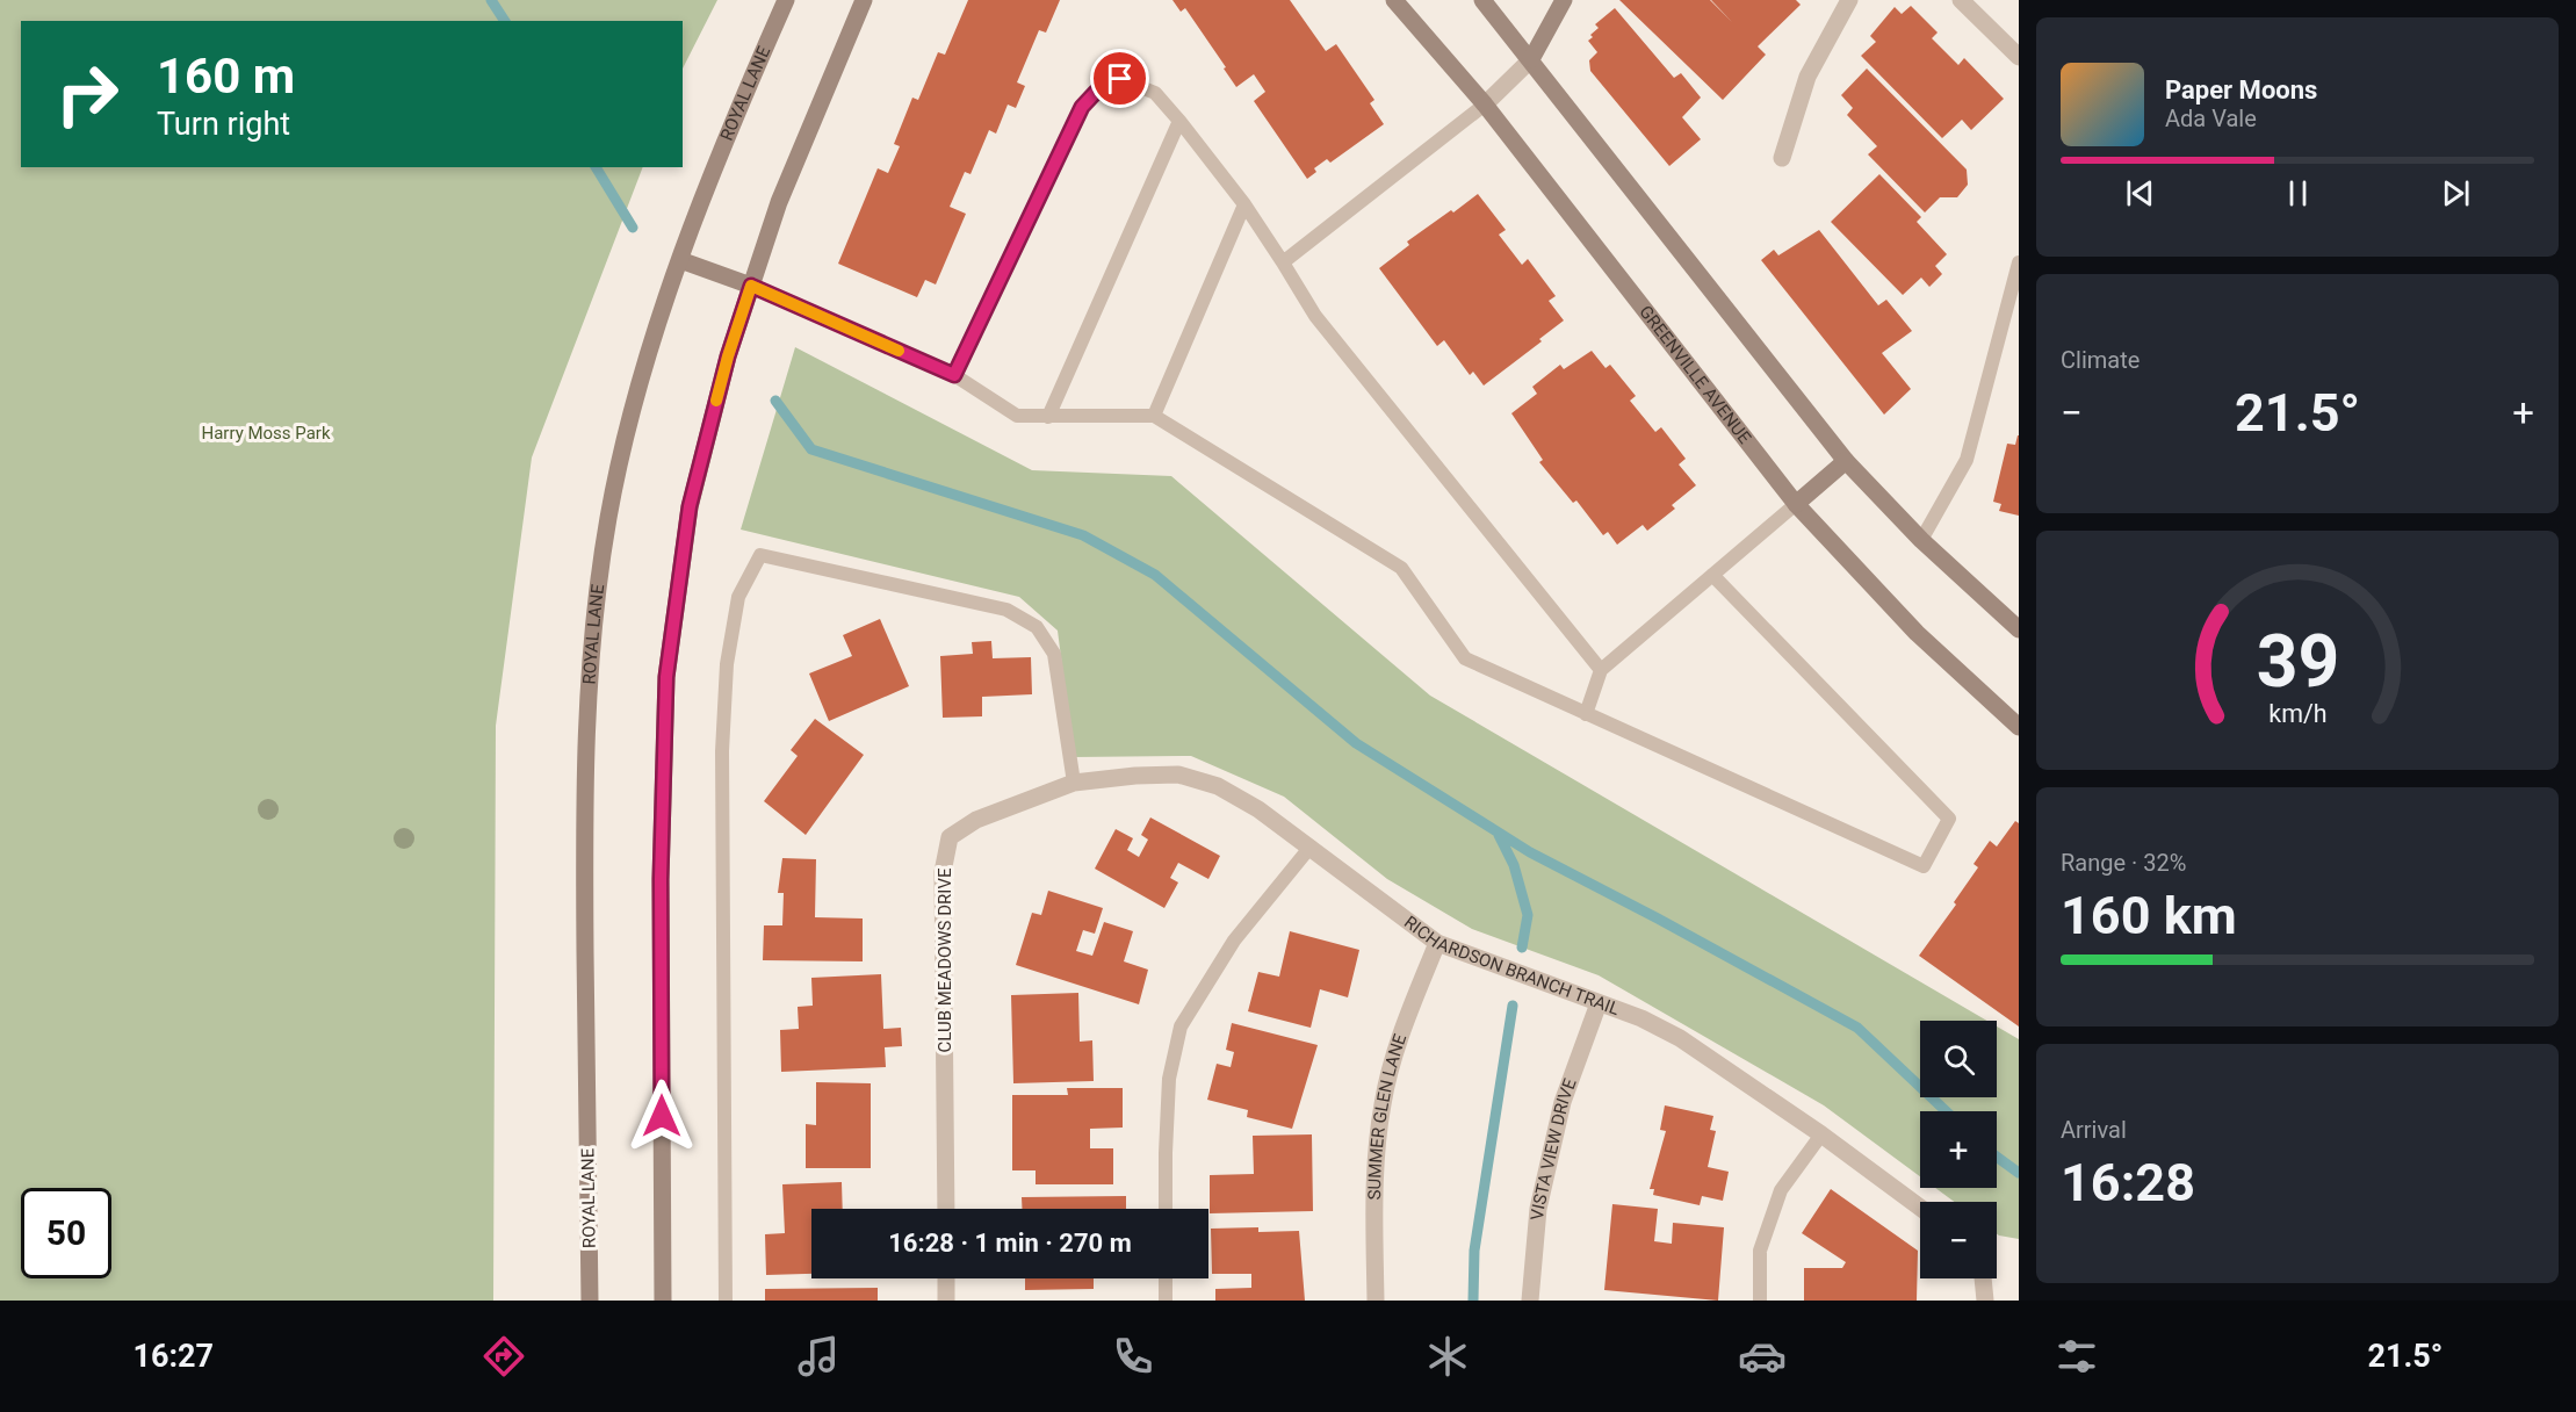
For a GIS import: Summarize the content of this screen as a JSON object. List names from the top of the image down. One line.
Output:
{"streets":{"main road":["ROYAL LANE","GREENVILLE AVENUE"],"street":["CLUB MEADOWS DRIVE","RICHARDSON BRANCH TRAIL","SUMMER GLEN LANE","VISTA VIEW DRIVE"]},"crossings":[["CLUB MEADOWS DRIVE","RICHARDSON BRANCH TRAIL"],["RICHARDSON BRANCH TRAIL","SUMMER GLEN LANE"],["RICHARDSON BRANCH TRAIL","VISTA VIEW DRIVE"]],"parks":["Harry Moss Park"],"page":{"turn":["160 m","Turn right"],"song":["Paper Moons","Ada Vale"],"tile":["Climate",["Range · 32%","160 km"],["Arrival","16:28"]],"heat":["−","21.5°","+"],"map_buttons":["+","−"],"limit":"50","trip":"16:28 · 1 min · 270 m","tabs":["16:27","21.5°"],"gauge":["39","km/h"]}}
